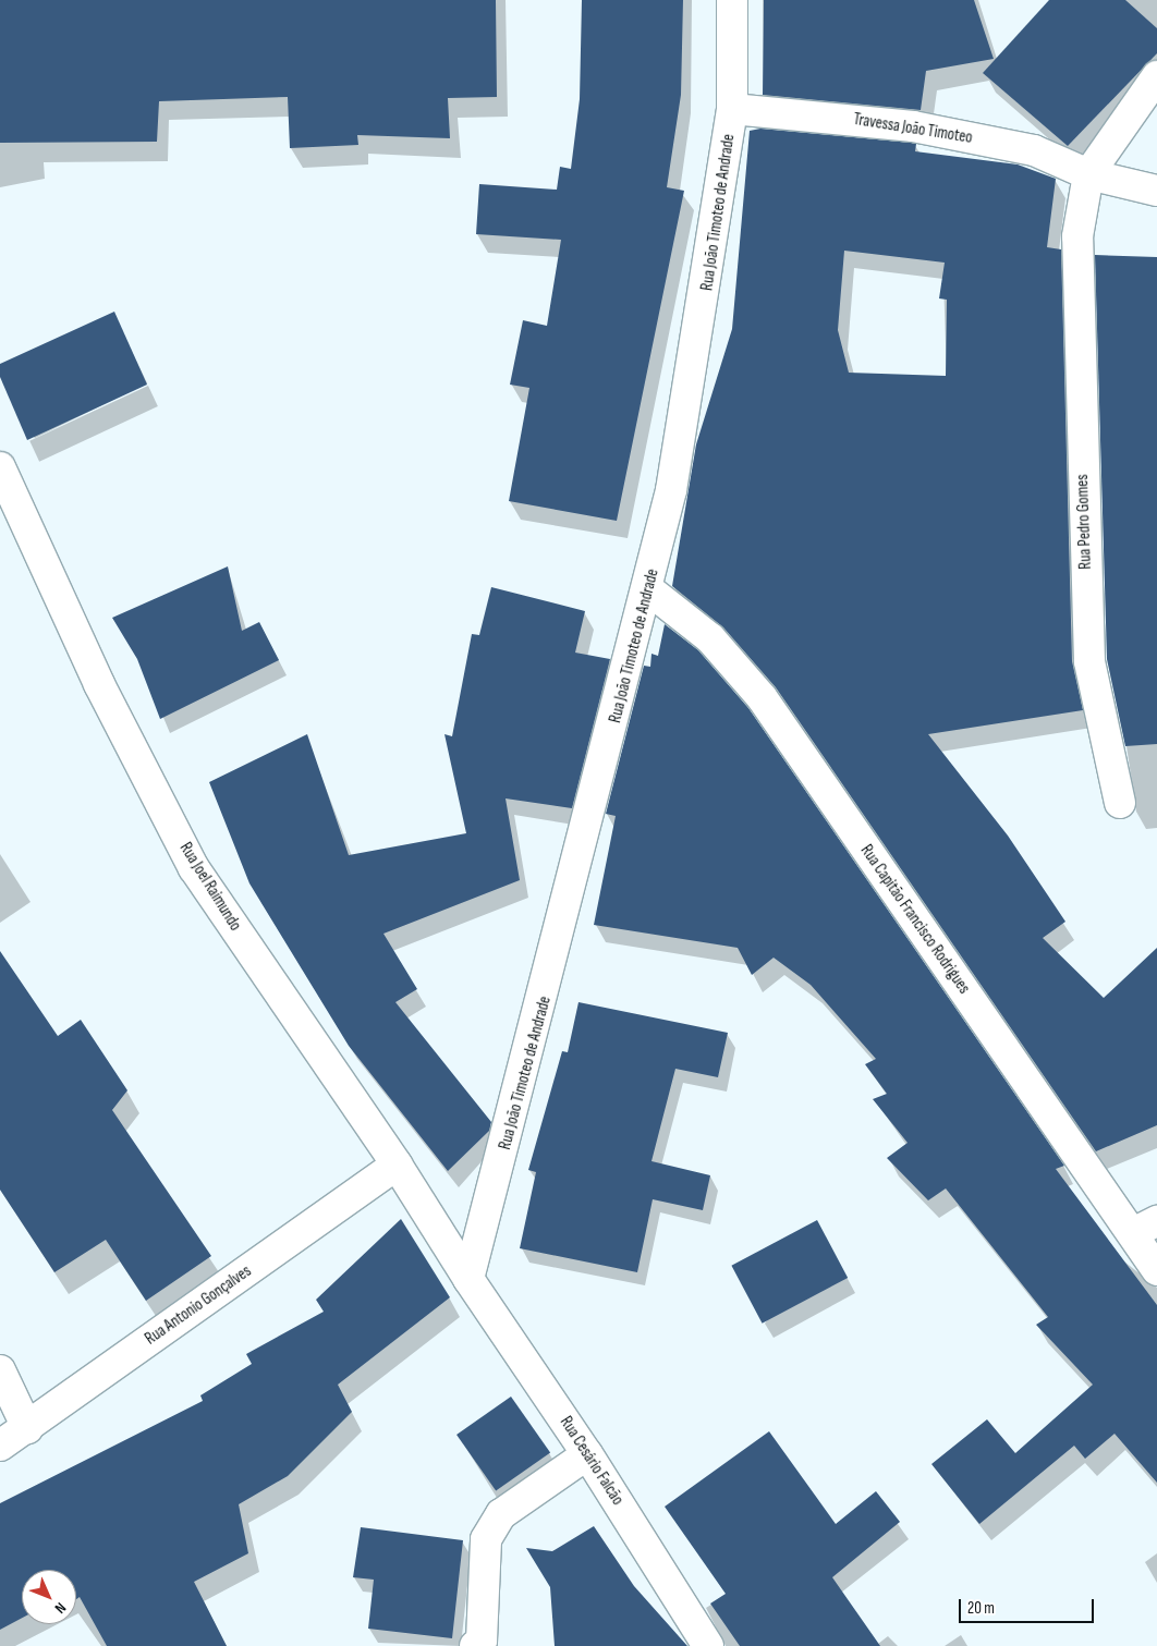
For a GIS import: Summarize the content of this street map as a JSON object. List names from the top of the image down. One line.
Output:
{"streets":{"street":["Travessa João Timoteo","Rua João Timoteo de Andrade","Rua Pedro Gomes","Rua Joel Raimundo","Rua Capitão Francisco Rodrigues","Rua Antonio Gonçalves","Rua Cesário Falcão"]},"crossings":[["Travessa João Timoteo","Rua João Timoteo de Andrade"],["Travessa João Timoteo","Rua Pedro Gomes"],["Rua João Timoteo de Andrade","Rua Joel Raimundo"],["Rua João Timoteo de Andrade","Rua Capitão Francisco Rodrigues"],["Rua João Timoteo de Andrade","Rua Cesário Falcão"],["Rua Joel Raimundo","Rua Antonio Gonçalves"],["Rua Joel Raimundo","Rua Cesário Falcão"]],"scale_bar":"20 m","north":"bottom right"}
